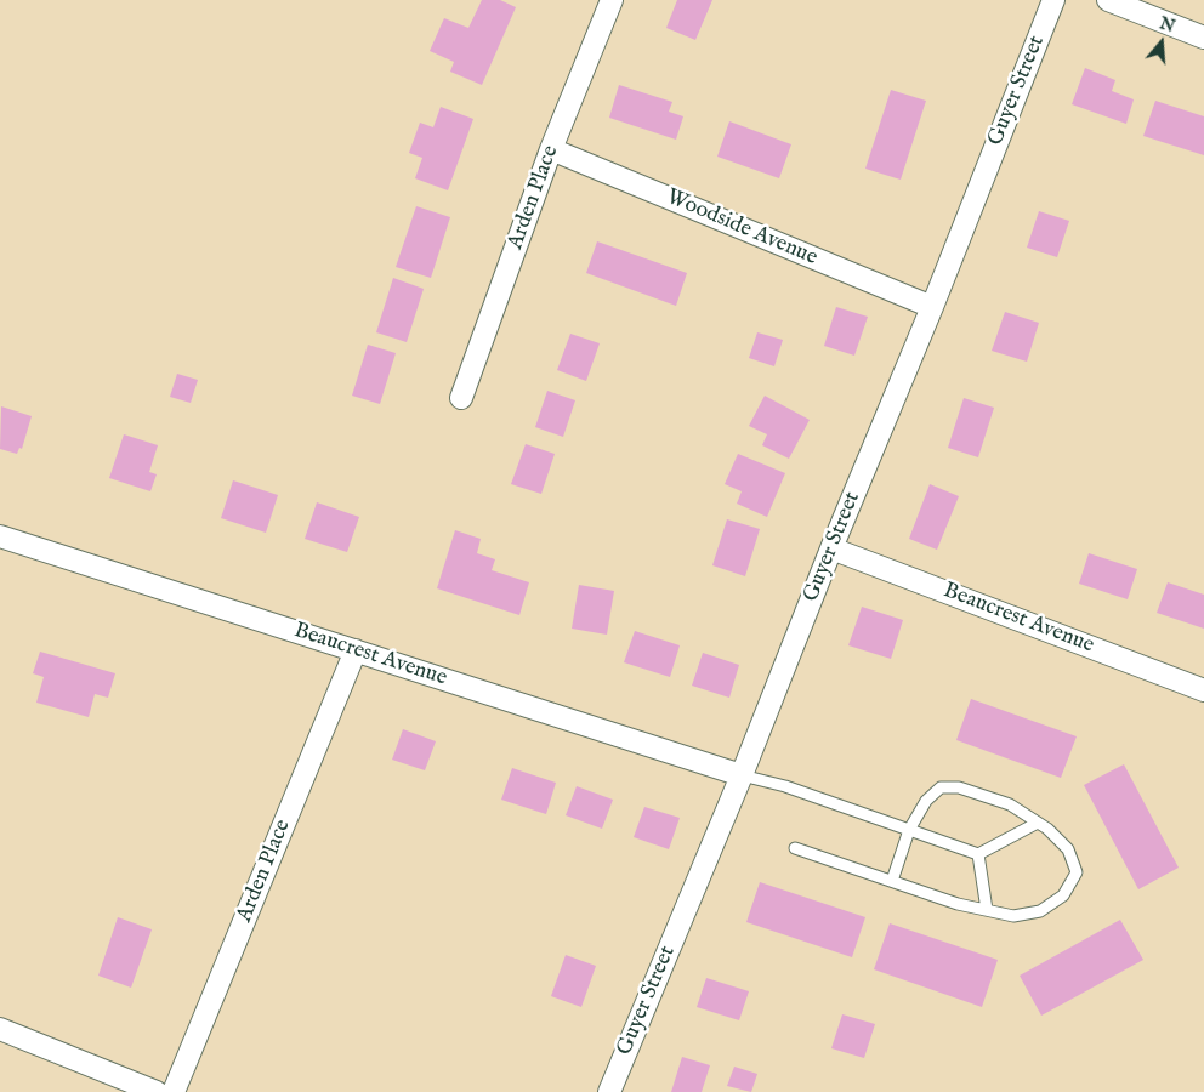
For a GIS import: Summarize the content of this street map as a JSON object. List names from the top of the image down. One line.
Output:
{"streets":{"street":["Guyer Street","Arden Place","Woodside Avenue","Beaucrest Avenue"]},"crossings":[["Guyer Street","Woodside Avenue"],["Guyer Street","Beaucrest Avenue"],["Arden Place","Woodside Avenue"],["Arden Place","Beaucrest Avenue"]],"north":"top"}
